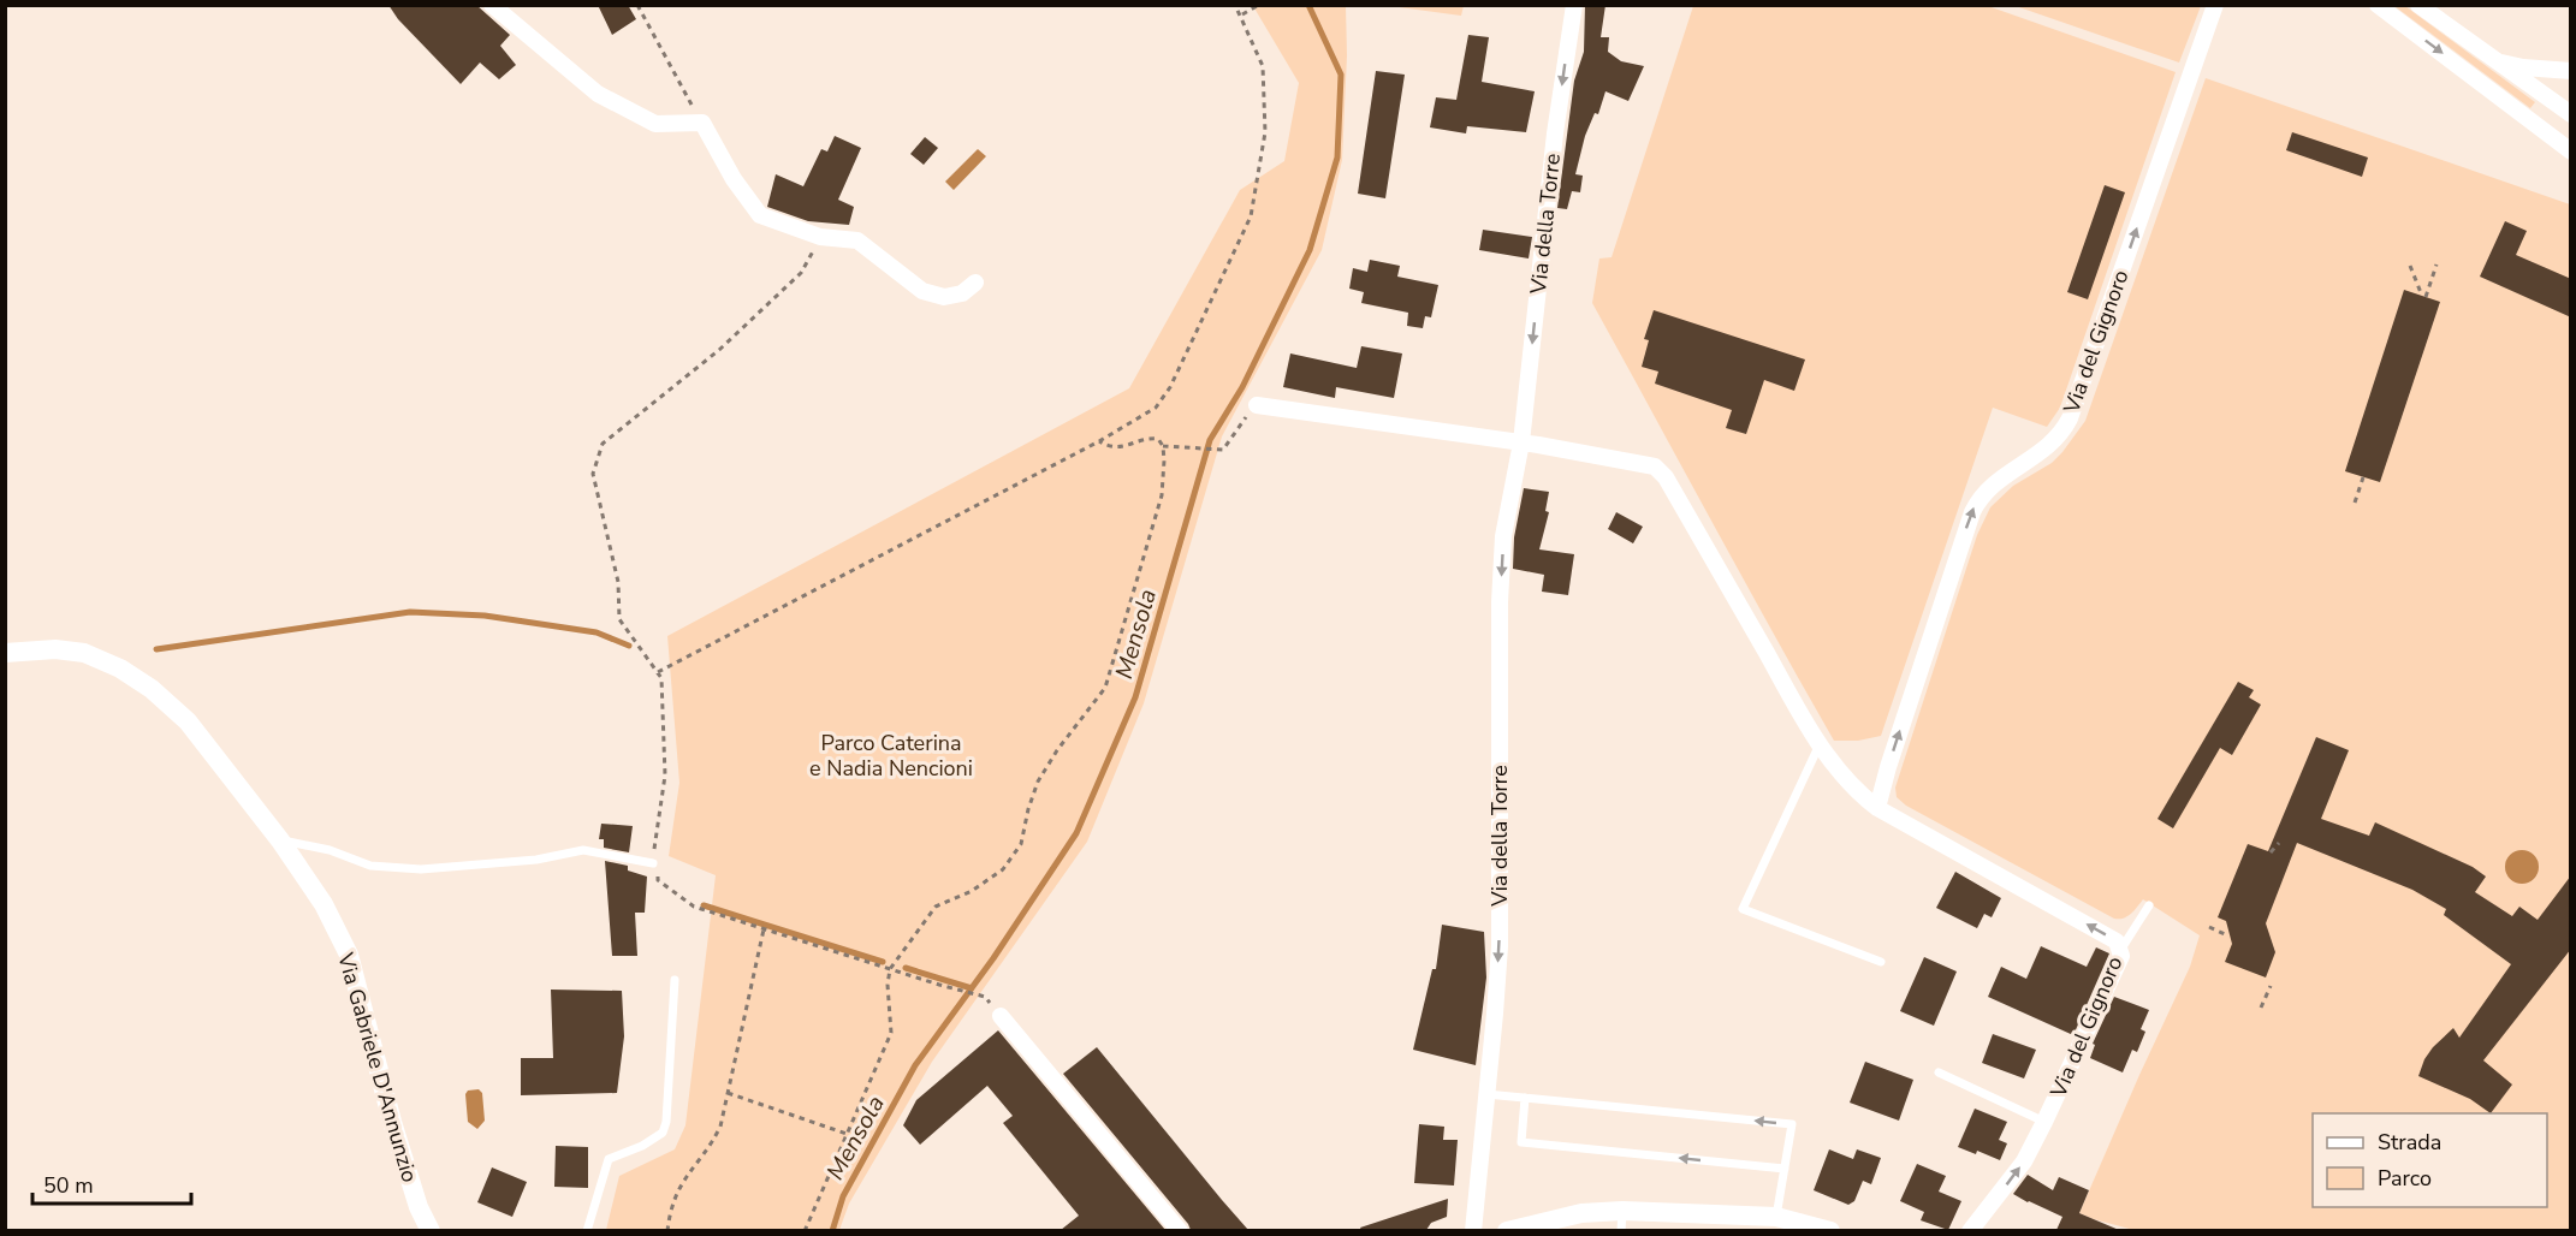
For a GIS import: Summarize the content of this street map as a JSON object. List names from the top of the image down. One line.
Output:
{"streets":{"street":["Via della Torre","Via del Gignoro","Via Gabriele D'Annunzio"]},"crossings":[["Via della Torre","Via del Gignoro"]],"one_way":["Via della Torre","Via del Gignoro"],"water":["Mensola"],"parks":["Parco Caterina e Nadia Nencioni"],"legend":["Strada","Parco"],"scale_bar":"50 m"}
